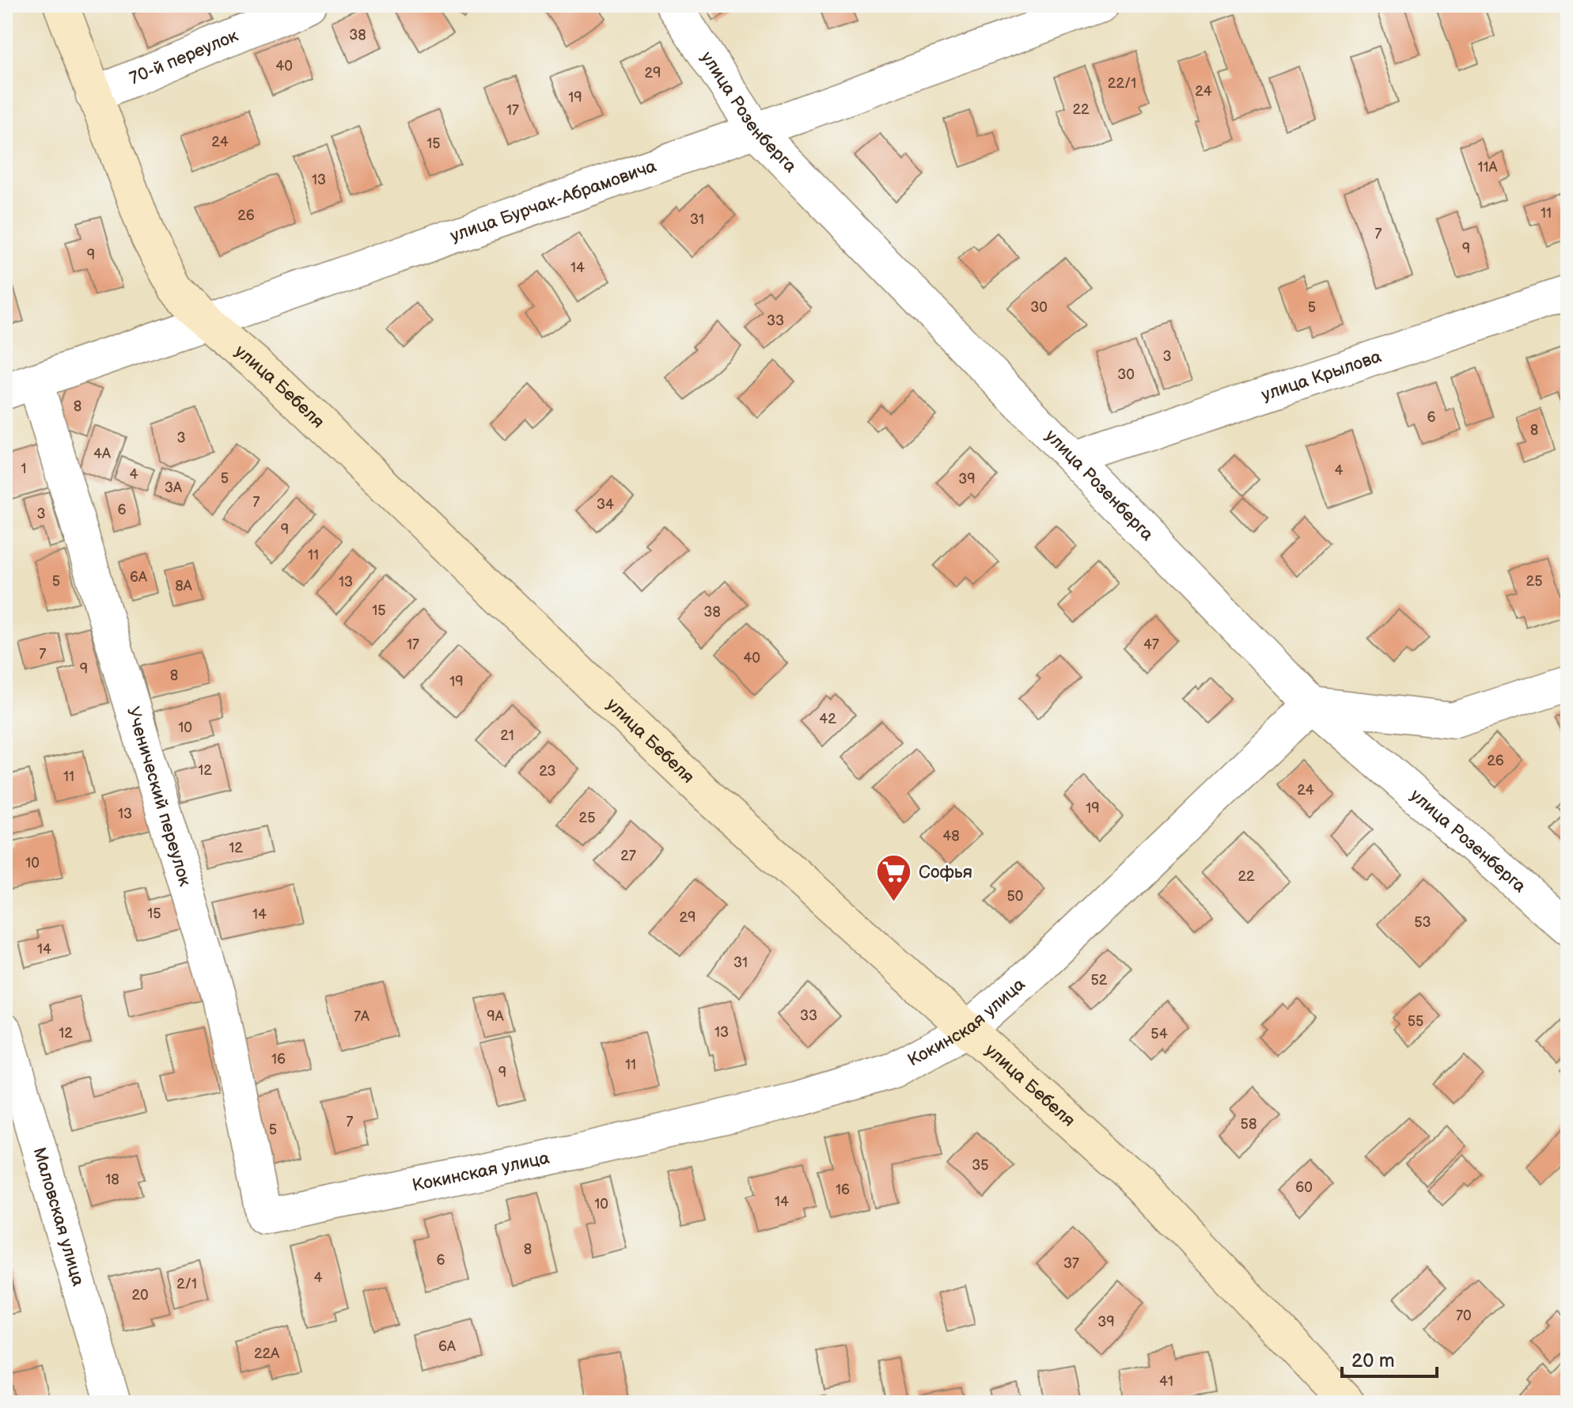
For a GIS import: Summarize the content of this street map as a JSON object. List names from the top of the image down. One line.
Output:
{"streets":{"street":["70-й переулок","улица Розенберга","улица Бурчак-Абрамовича","улица Крылова","улица Бебеля","Ученический переулок","Кокинская улица","Маловская улица"]},"crossings":[["70-й переулок","улица Бебеля"],["улица Розенберга","улица Бурчак-Абрамовича"],["улица Розенберга","улица Крылова"],["улица Розенберга","Кокинская улица"],["улица Бурчак-Абрамовича","улица Бебеля"],["улица Бурчак-Абрамовича","Ученический переулок"],["улица Бебеля","Кокинская улица"],["Ученический переулок","Кокинская улица"]],"places":{"supermarket":["Софья"]},"house_numbers":["38","40","29","22/1","24","19","22","17","24","15","11А","13","11","26","31","7","9","9","14","30","5","33","3","30","8","6","8","3","4А","1","4","4","5","39","3А","7","34","6","3","9","11","6А","5","25","13","8А","15","38","17","47","7","40","9","8","19","42","10","21","26","12","23","11","24","19","13","25","48","12","27","10","22","50","15","14","29","53","14","31","52","33","7А","9А","55","13","12","54","16","11","9","7","58","5","35","18","60","16","14","10","8","6","37","4","2/1","20","70","39","6А","22А","41"],"scale_bar":"20 m"}
